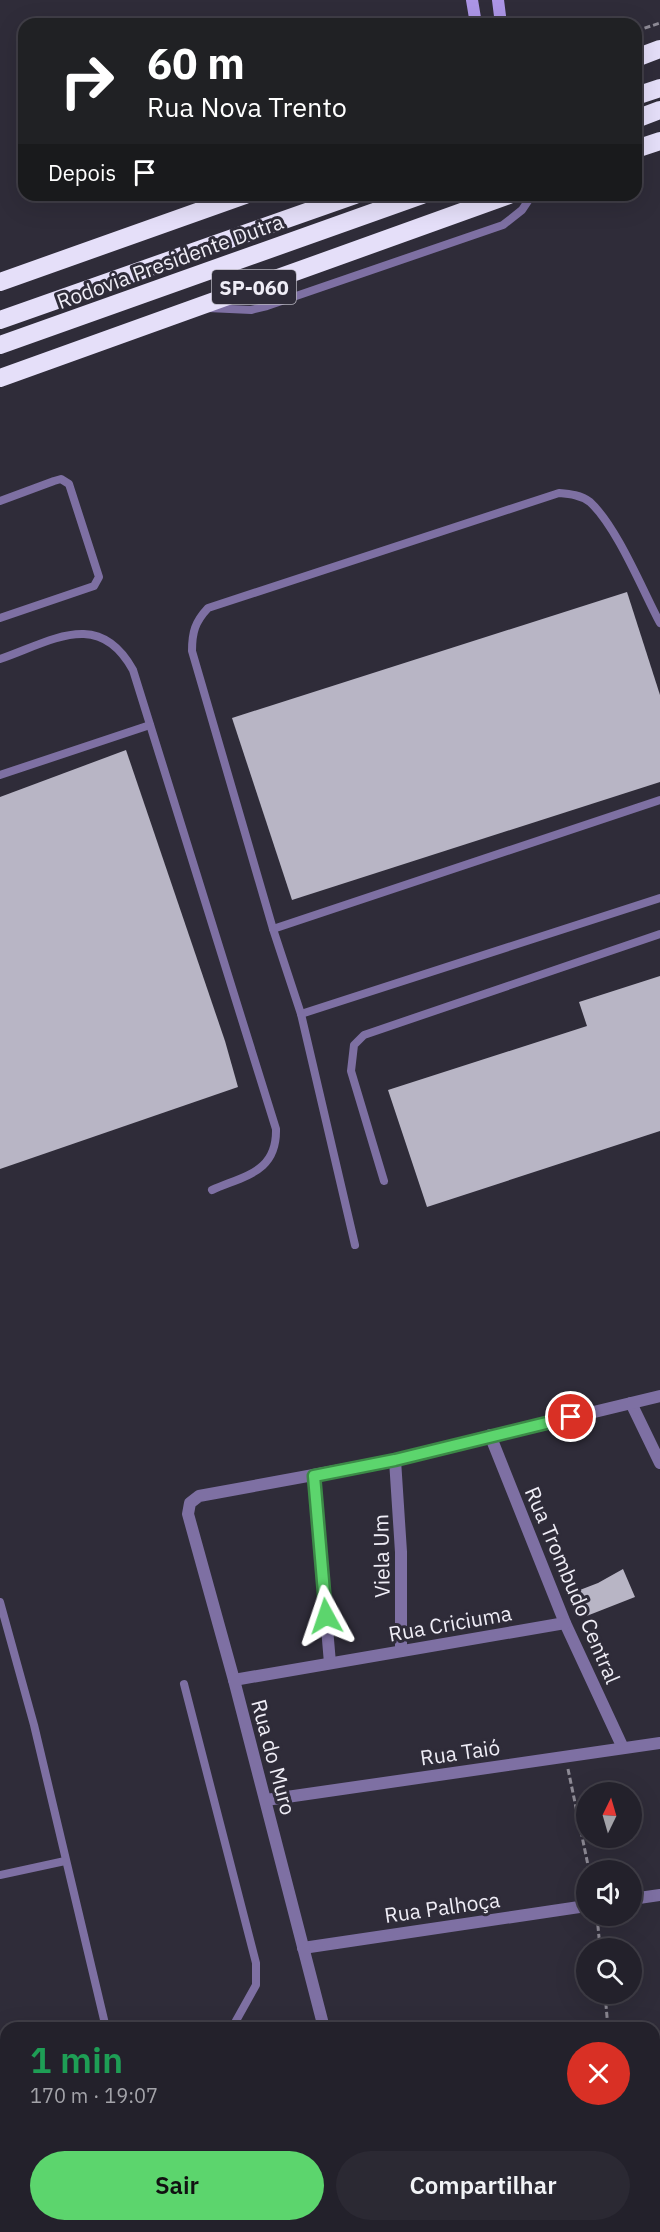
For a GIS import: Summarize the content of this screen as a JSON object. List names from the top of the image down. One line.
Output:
{"streets":{"highway":["Rodovia Presidente Dutra","SP-060"],"street":["Viela Um","Rua Trombudo Central","Rua Criciuma","Rua Taió","Rua do Muro","Rua Palhoça"]},"crossings":[["Viela Um","Rua Criciuma"],["Rua Trombudo Central","Rua Criciuma"],["Rua Trombudo Central","Rua Taió"],["Rua Criciuma","Rua do Muro"],["Rua Taió","Rua do Muro"],["Rua do Muro","Rua Palhoça"]],"north":"top","page":{"turn":["60 m","Rua Nova Trento"],"then":"Depois","heading":["1 min","170 m · 19:07"],"buttons":["Sair","Compartilhar"]}}
